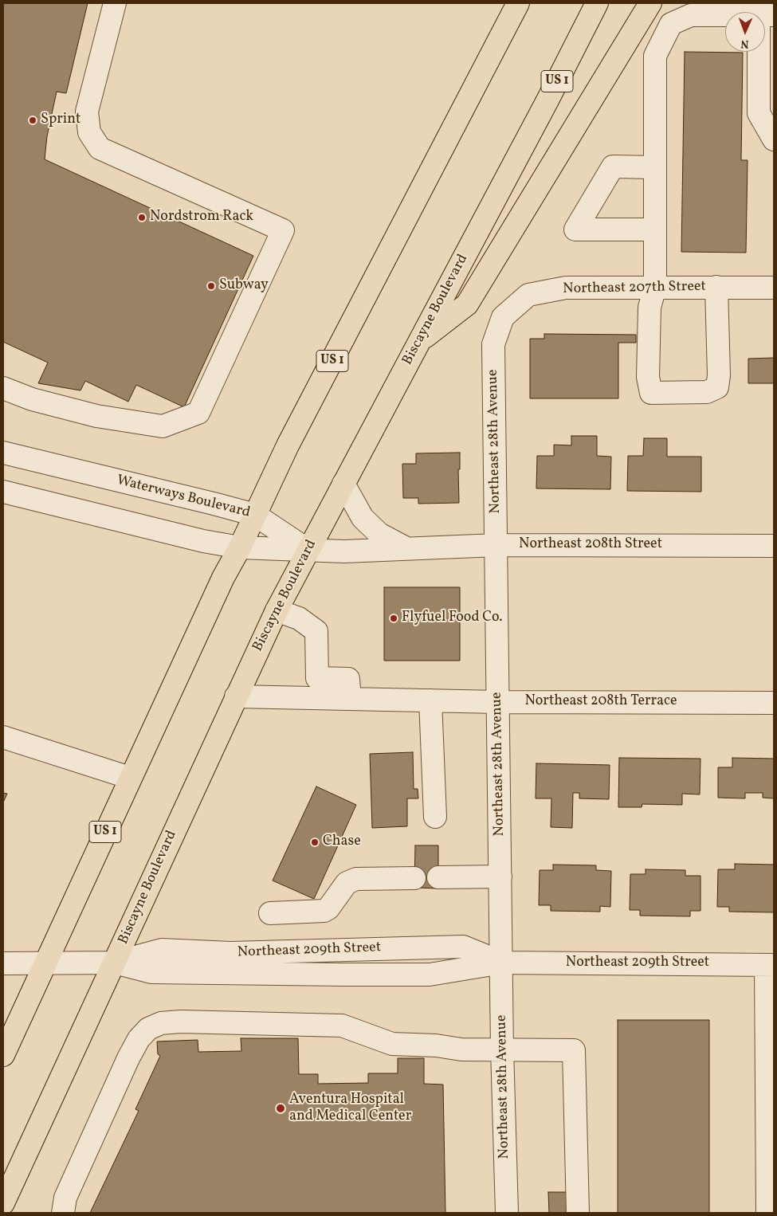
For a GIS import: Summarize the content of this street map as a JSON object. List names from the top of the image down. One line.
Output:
{"streets":{"main road":["US 1","Biscayne Boulevard"],"street":["Northeast 207th Street","Northeast 28th Avenue","Waterways Boulevard","Northeast 208th Street","Northeast 208th Terrace","Northeast 209th Street"]},"crossings":[["US 1","Waterways Boulevard"],["US 1","Northeast 209th Street"],["Northeast 207th Street","Northeast 28th Avenue"],["Biscayne Boulevard","Waterways Boulevard"],["Biscayne Boulevard","Northeast 208th Street"],["Biscayne Boulevard","Northeast 208th Terrace"],["Biscayne Boulevard","Northeast 209th Street"],["Northeast 28th Avenue","Northeast 208th Street"],["Northeast 28th Avenue","Northeast 208th Terrace"],["Northeast 28th Avenue","Northeast 209th Street"],["Waterways Boulevard","Northeast 208th Street"]],"places":["Sprint","Nordstrom Rack","Subway","Flyfuel Food Co.","Chase","Aventura Hospital and Medical Center"],"north":"bottom"}
